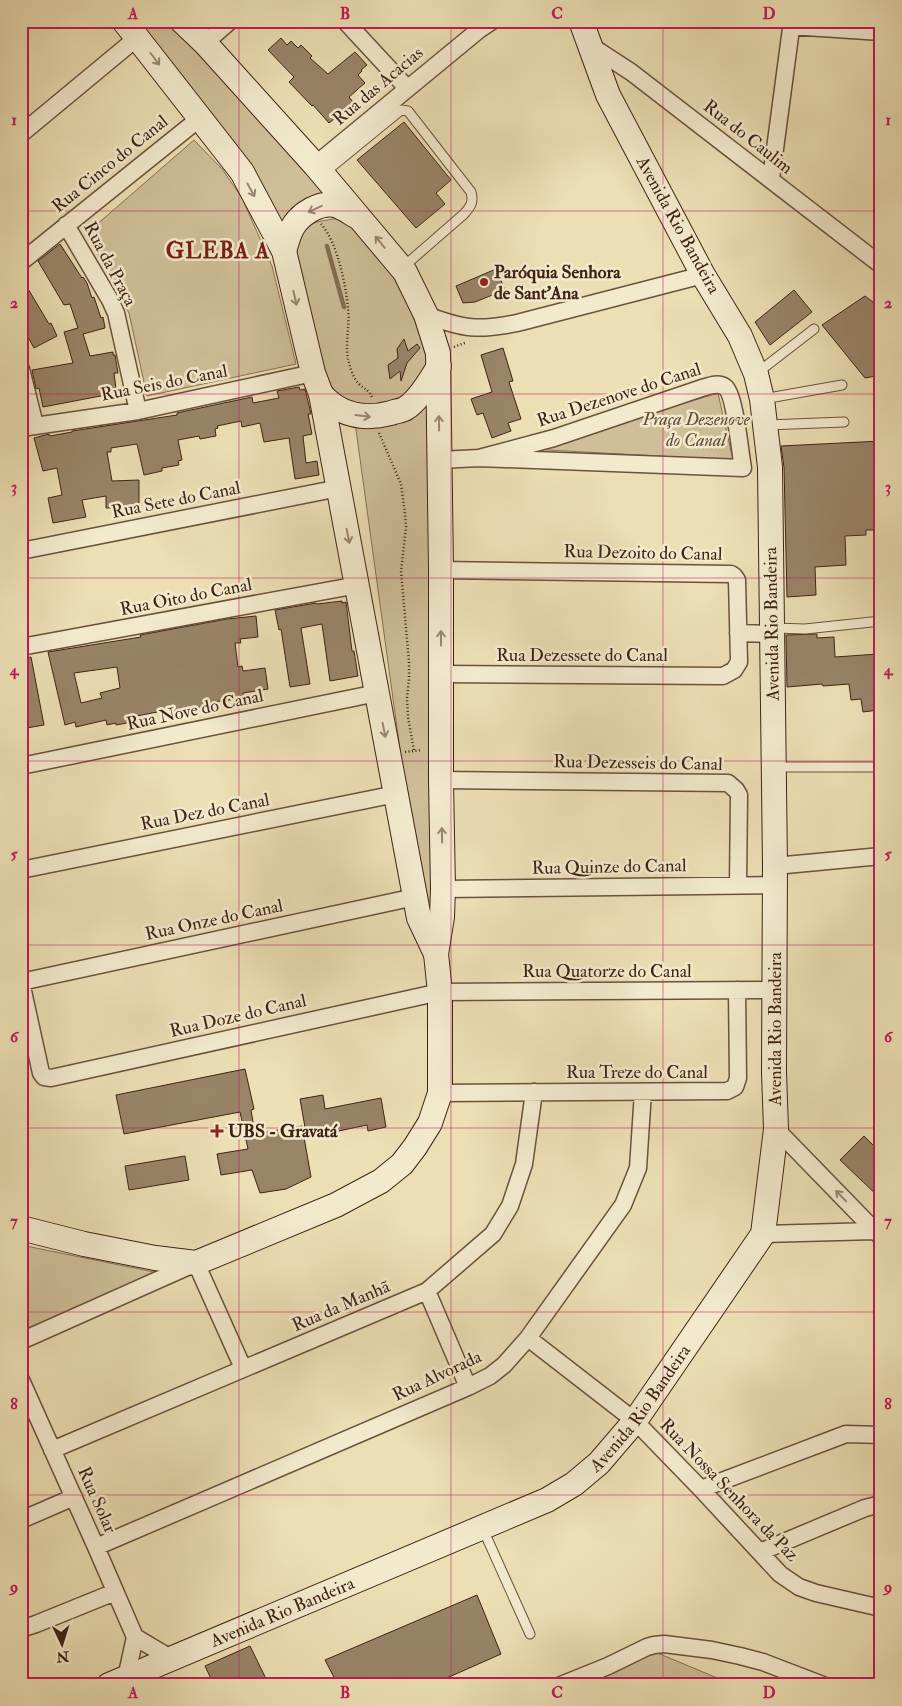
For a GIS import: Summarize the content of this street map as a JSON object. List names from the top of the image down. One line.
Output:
{"streets":{"street":["Rua das Acacias","Rua do Caulim","Rua Cinco do Canal","Avenida Rio Bandeira","Rua da Praça","Rua Seis do Canal","Rua Dezenove do Canal","Rua Sete do Canal","Rua Dezoito do Canal","Rua Oito do Canal","Rua Dezessete do Canal","Rua Nove do Canal","Rua Dezesseis do Canal","Rua Dez do Canal","Rua Quinze do Canal","Rua Onze do Canal","Rua Quatorze do Canal","Rua Doze do Canal","Rua Treze do Canal","Rua da Manhã","Rua Alvorada","Rua Nossa Senhora da Paz","Rua Solar"]},"crossings":[["Rua do Caulim","Avenida Rio Bandeira"],["Rua Cinco do Canal","Rua da Praça"],["Avenida Rio Bandeira","Rua Quinze do Canal"],["Avenida Rio Bandeira","Rua Quatorze do Canal"],["Avenida Rio Bandeira","Rua Nossa Senhora da Paz"],["Rua da Praça","Rua Seis do Canal"],["Rua Dezoito do Canal","Rua Dezessete do Canal"],["Rua Dezesseis do Canal","Rua Quinze do Canal"],["Rua Onze do Canal","Rua Doze do Canal"],["Rua Quatorze do Canal","Rua Doze do Canal"],["Rua Quatorze do Canal","Rua Treze do Canal"],["Rua Treze do Canal","Rua da Manhã"],["Rua Treze do Canal","Rua Alvorada"],["Rua da Manhã","Rua Solar"],["Rua Alvorada","Rua Nossa Senhora da Paz"],["Rua Alvorada","Rua Solar"]],"districts":["GLEBA A"],"parks":["Praça Dezenove do Canal"],"places":{"other":["Paróquia Senhora de Sant'Ana"],"health":["UBS - Gravatá"]},"north":"bottom","grid":{"columns":["A","B","C","D"],"rows":["1","2","3","4","5","6","7","8","9"]}}
